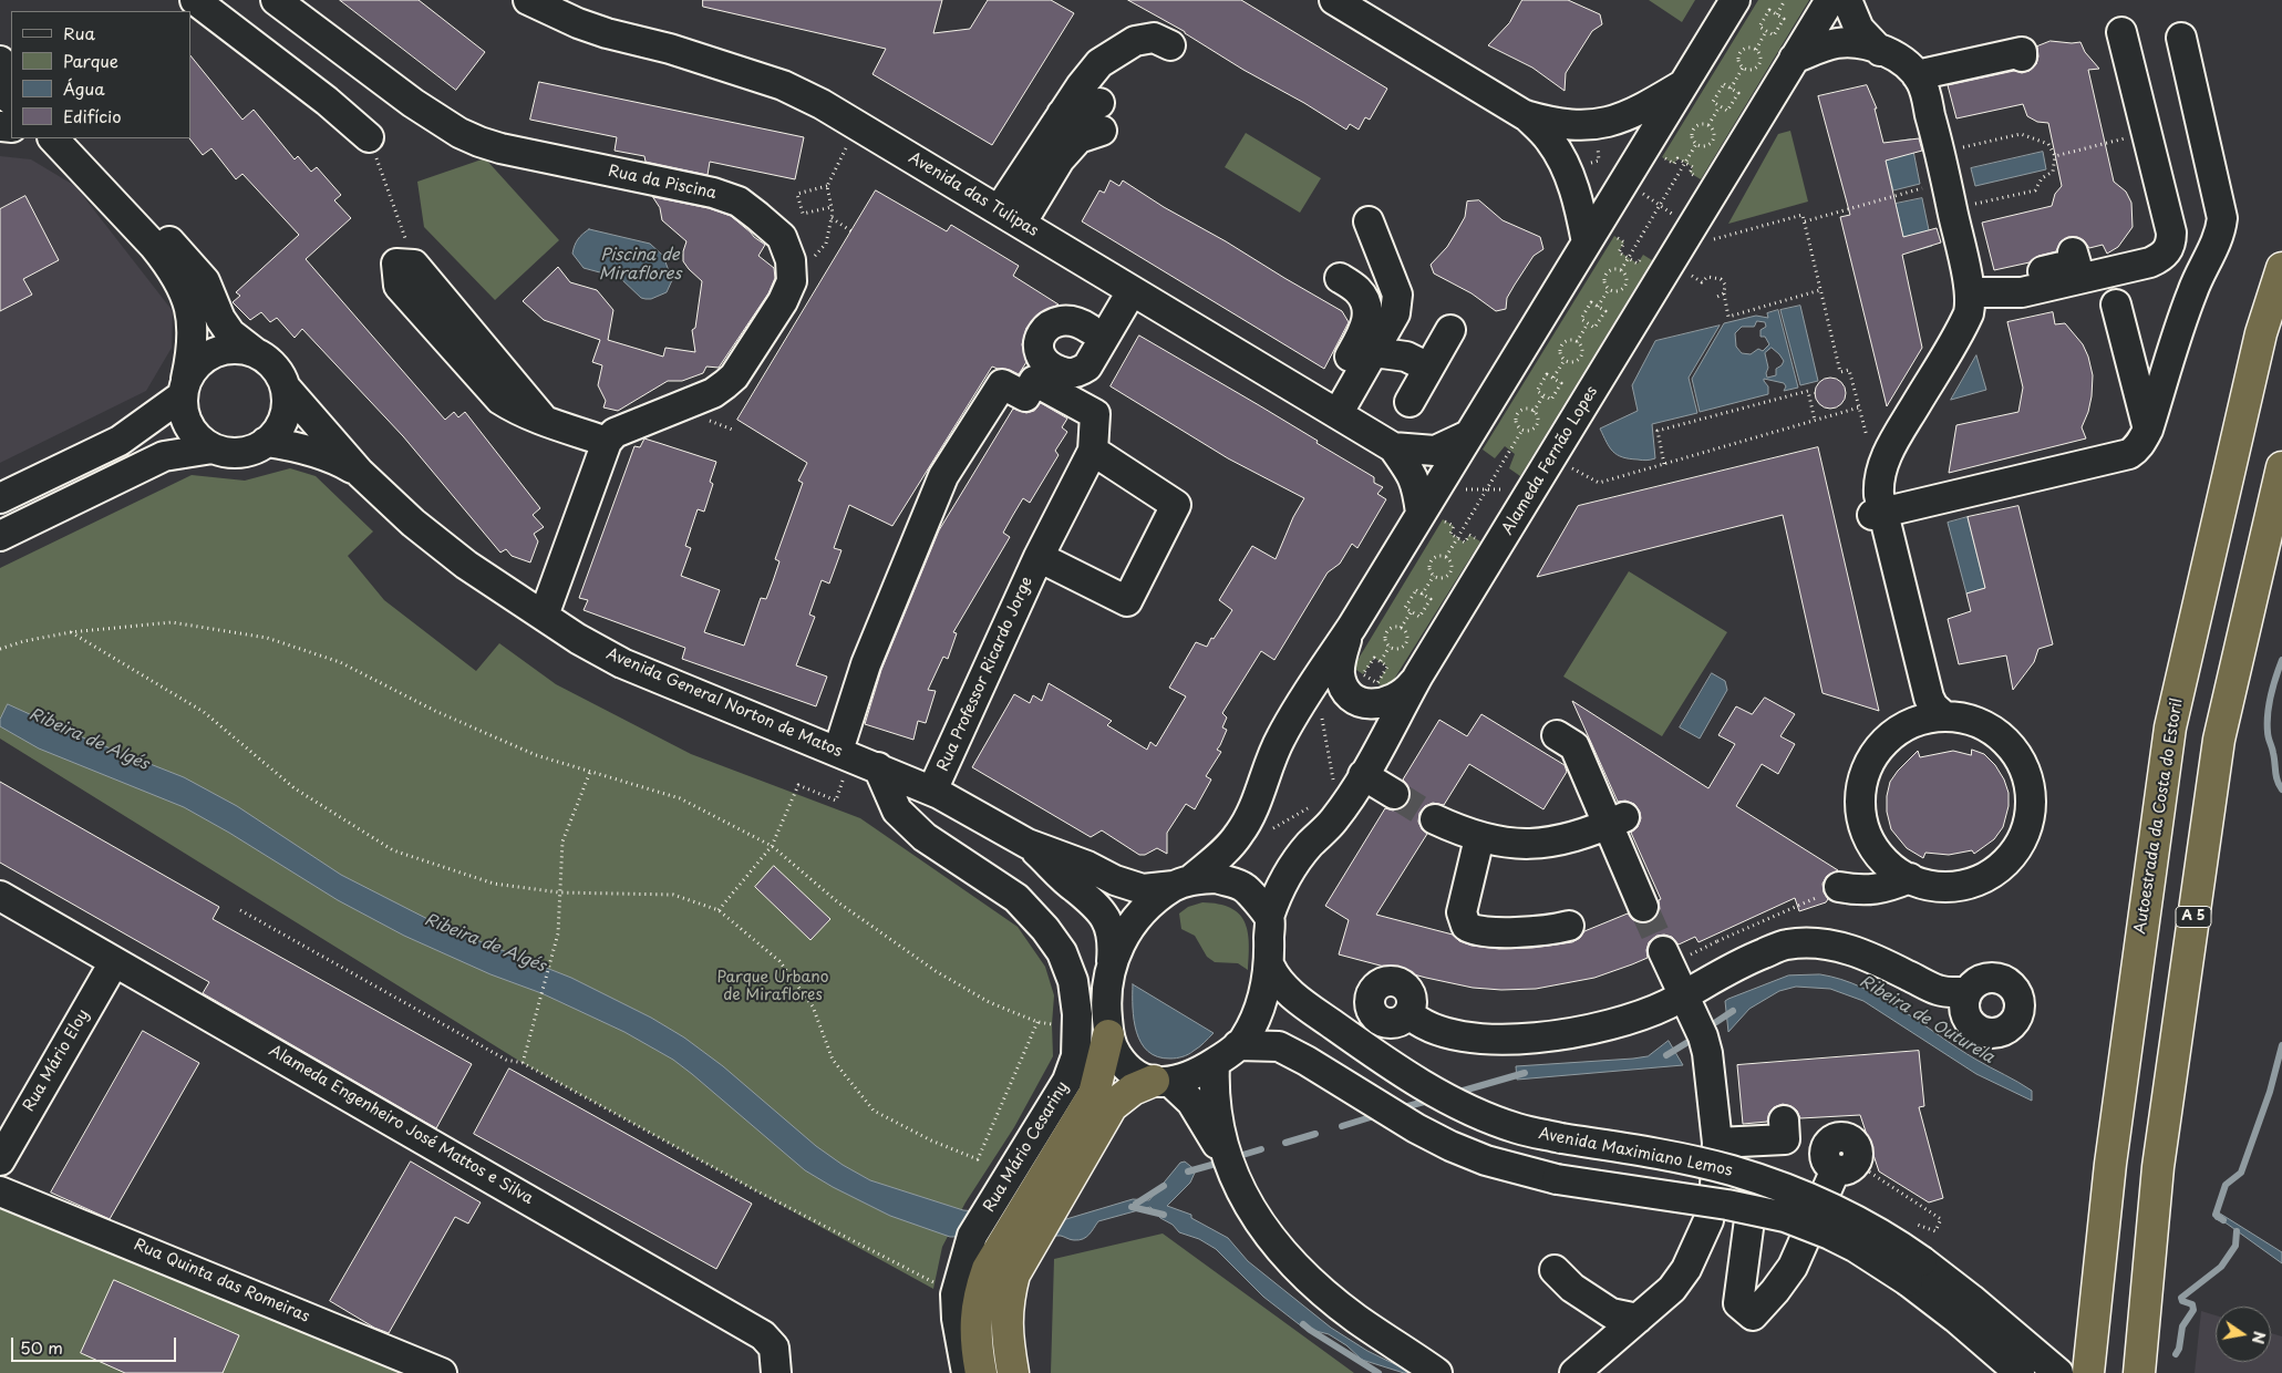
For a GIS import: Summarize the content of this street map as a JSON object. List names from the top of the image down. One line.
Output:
{"streets":{"highway":["Autoestrada da Costa do Estoril","A 5"],"street":["Rua da Piscina","Avenida das Tulipas","Alameda Fernão Lopes","Rua Professor Ricardo Jorge","Avenida General Norton de Matos","Rua Mário Eloy","Alameda Engenheiro José Mattos e Silva","Rua Mário Cesariny","Avenida Maximiano Lemos","Rua Quinta das Romeiras"]},"crossings":[["Alameda Fernão Lopes","Avenida General Norton de Matos"],["Alameda Fernão Lopes","Avenida Maximiano Lemos"],["Rua Professor Ricardo Jorge","Avenida General Norton de Matos"],["Avenida General Norton de Matos","Rua Mário Cesariny"],["Avenida General Norton de Matos","Avenida Maximiano Lemos"],["Rua Mário Eloy","Alameda Engenheiro José Mattos e Silva"]],"water":["Piscina de Miraflores","Ribeira de Algés","Ribeira de Outurela"],"parks":["Parque Urbano de Miraflores"],"legend":["Rua","Parque","Água","Edifício"],"scale_bar":"50 m","north":"right"}
